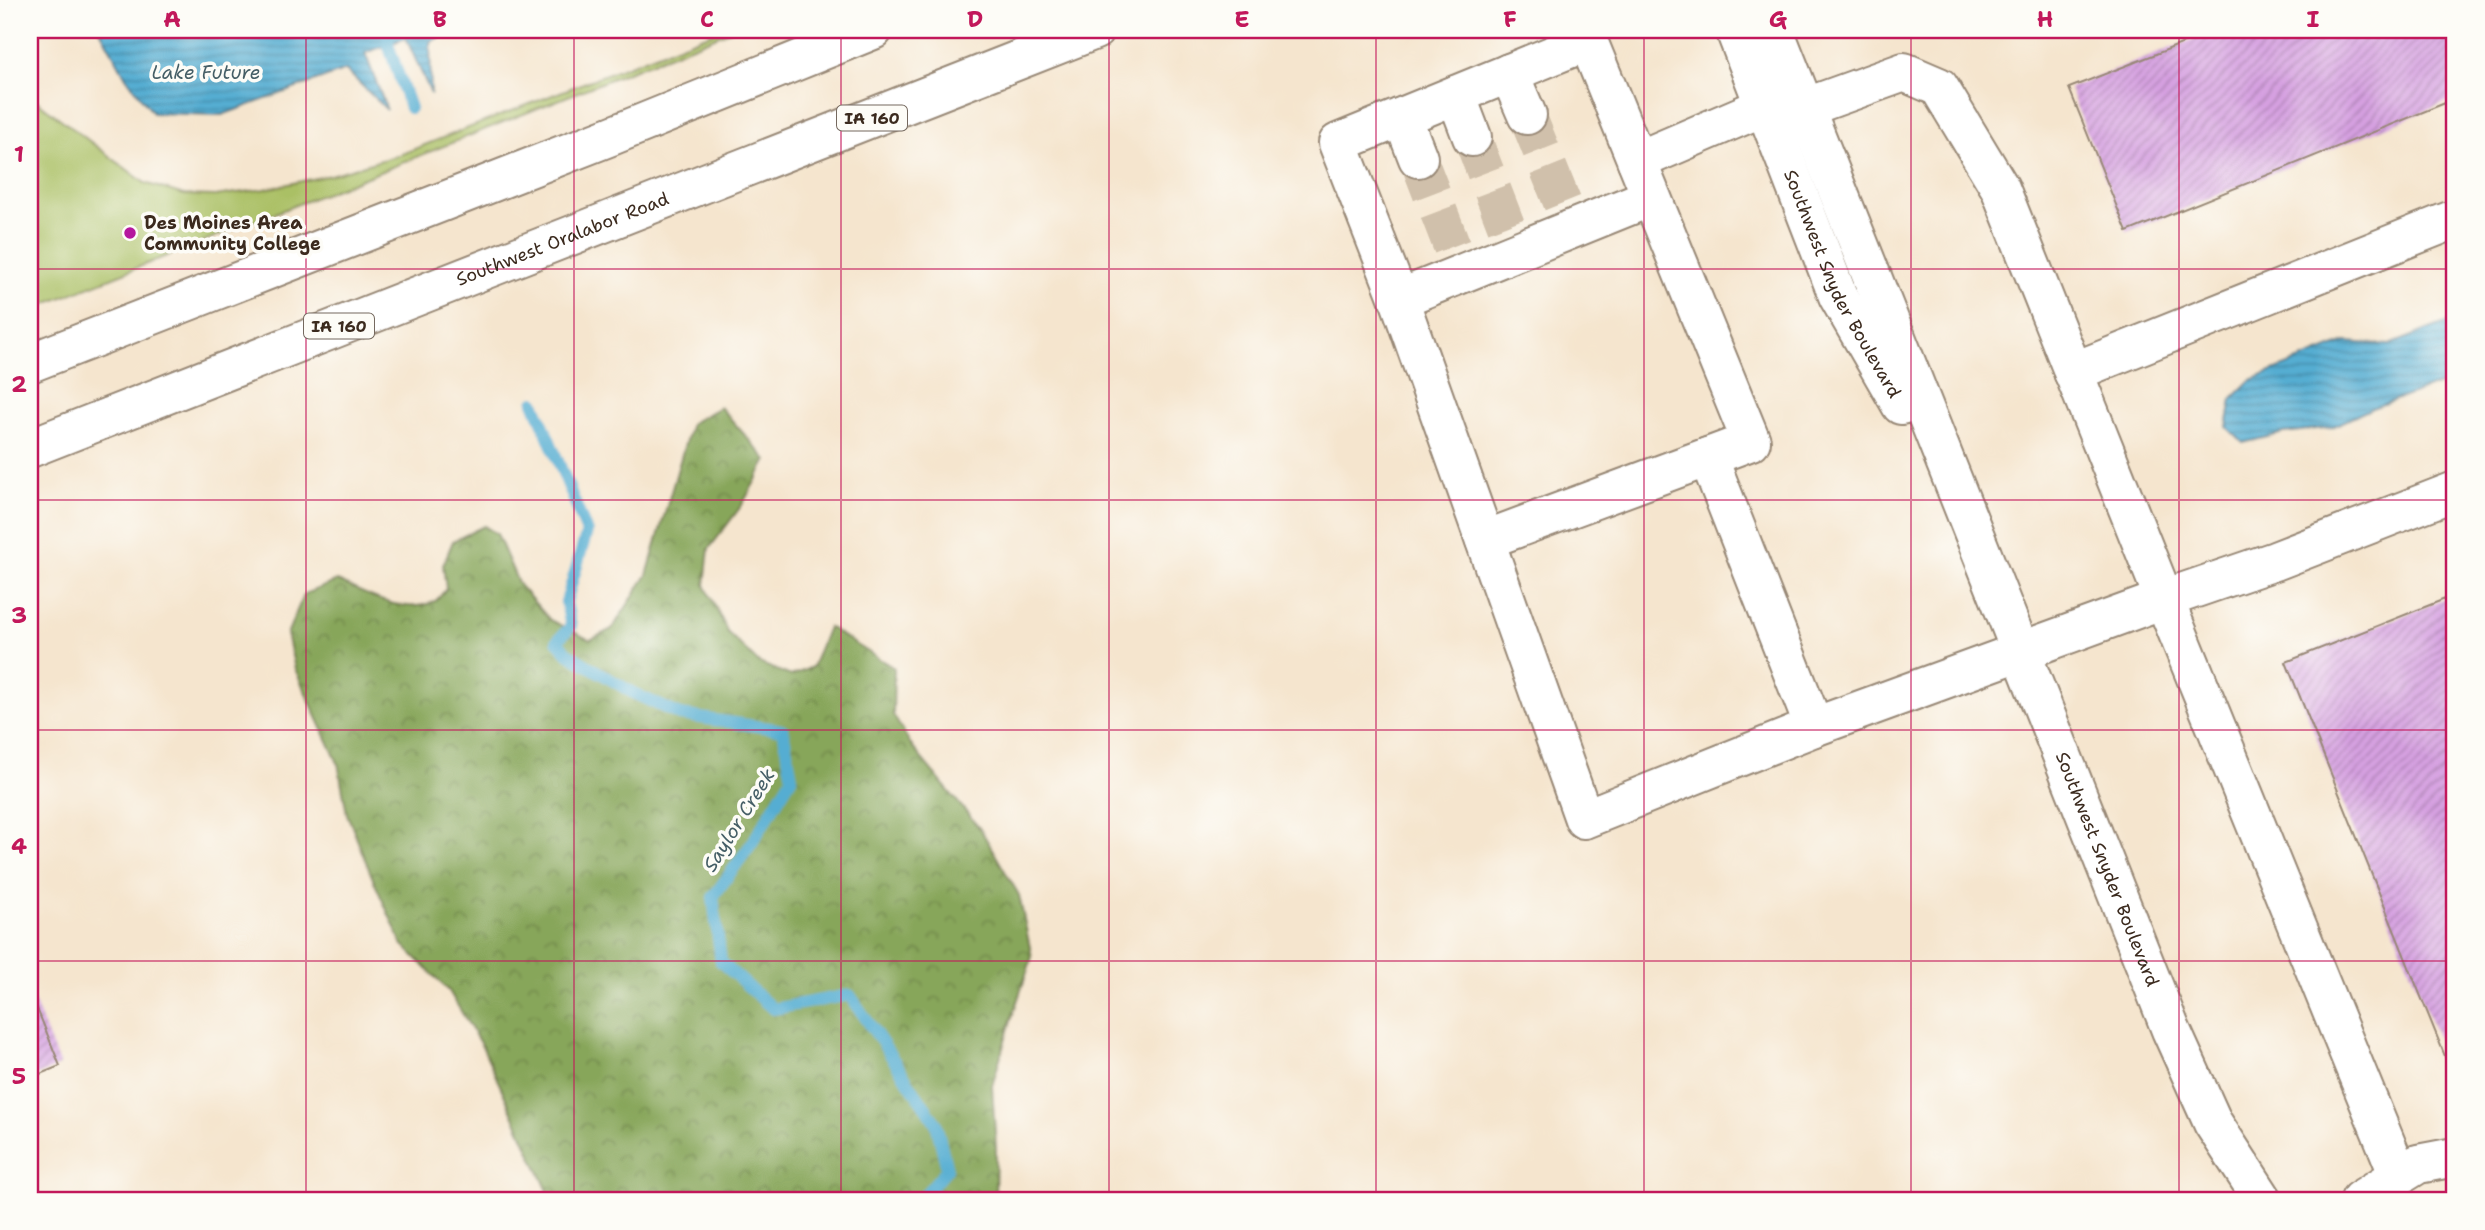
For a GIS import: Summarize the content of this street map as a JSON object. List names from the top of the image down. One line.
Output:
{"streets":{"main road":["IA 160","Southwest Oralabor Road","Southwest Snyder Boulevard"]},"water":["Lake Future","Saylor Creek"],"places":["Des Moines Area Community College"],"grid":{"columns":["A","B","C","D","E","F","G","H","I"],"rows":["1","2","3","4","5"]}}
